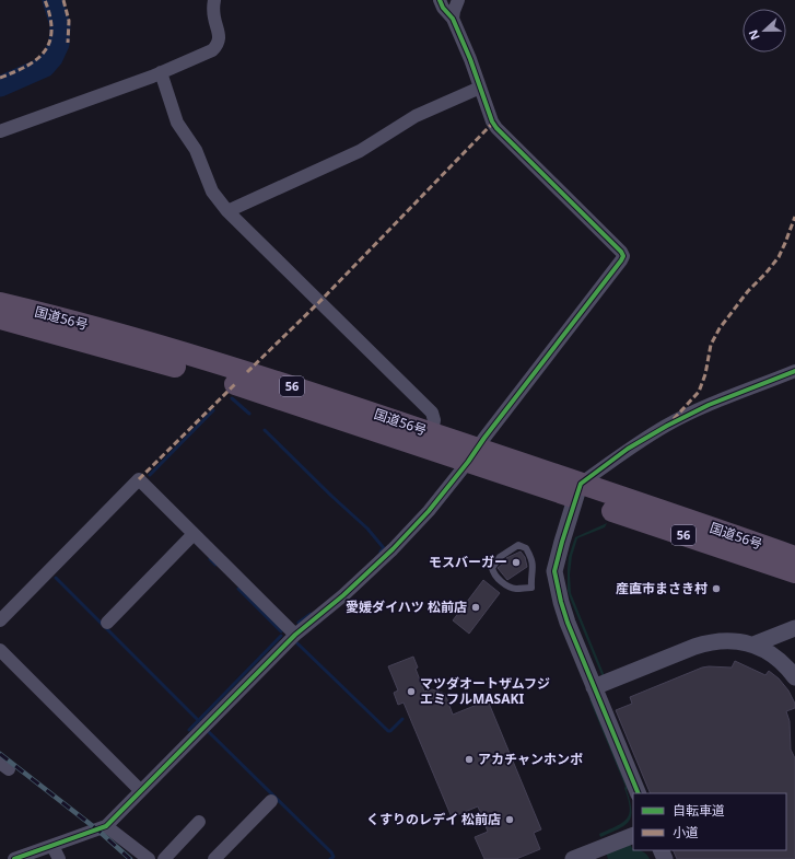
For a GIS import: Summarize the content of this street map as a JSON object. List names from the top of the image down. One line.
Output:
{"streets":{"highway":["国道56号","56"]},"places":["モスバーガー","産直市まさき村","愛媛ダイハツ 松前店","マツダオートザムフジ エミフルMASAKI","アカチャンホンポ","くすりのレデイ 松前店"],"legend":["自転車道","小道"],"north":"left"}
